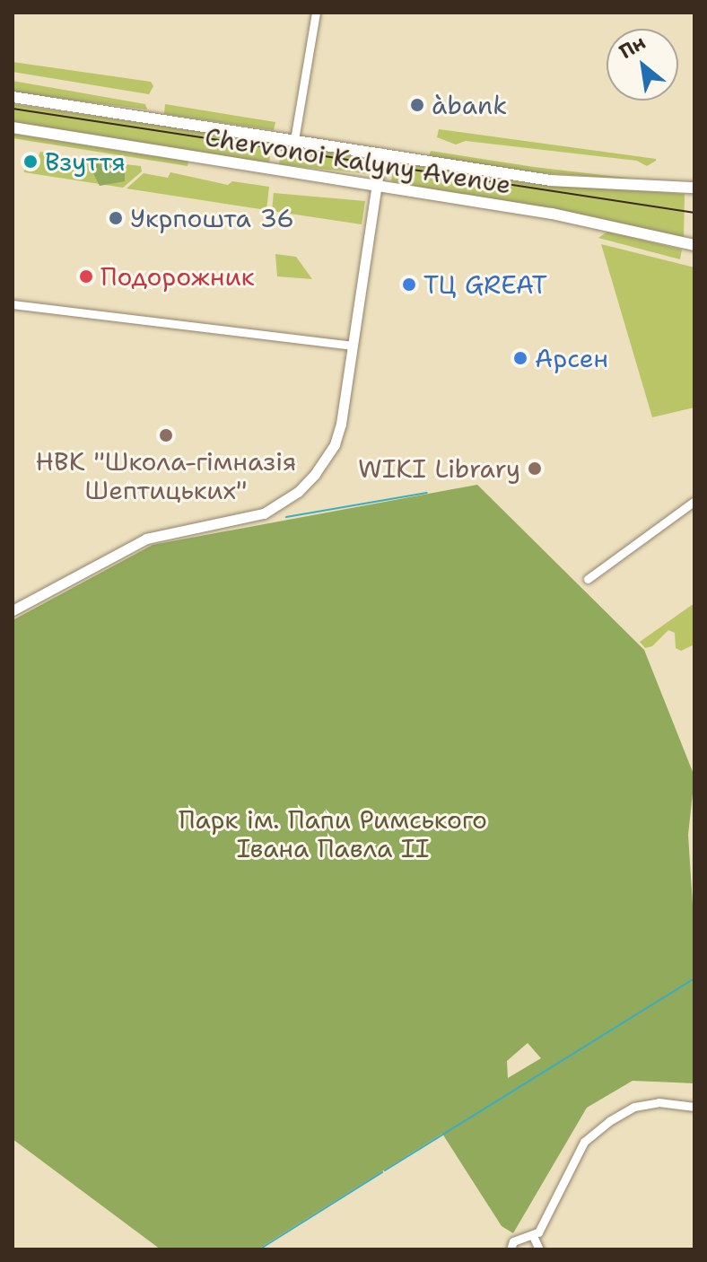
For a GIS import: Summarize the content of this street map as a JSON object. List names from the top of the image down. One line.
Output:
{"streets":{"main road":["Chervonoi Kalyny Avenue"]},"parks":["Парк ім. Папи Римського Івана Павла ІІ"],"places":["àbank","Взуття","Укрпошта 36","Подорожник","ТЦ GREAT","Арсен","НВК \"Школа-гімназія Шептицьких\"","WIKI Library"],"north":"top left"}
